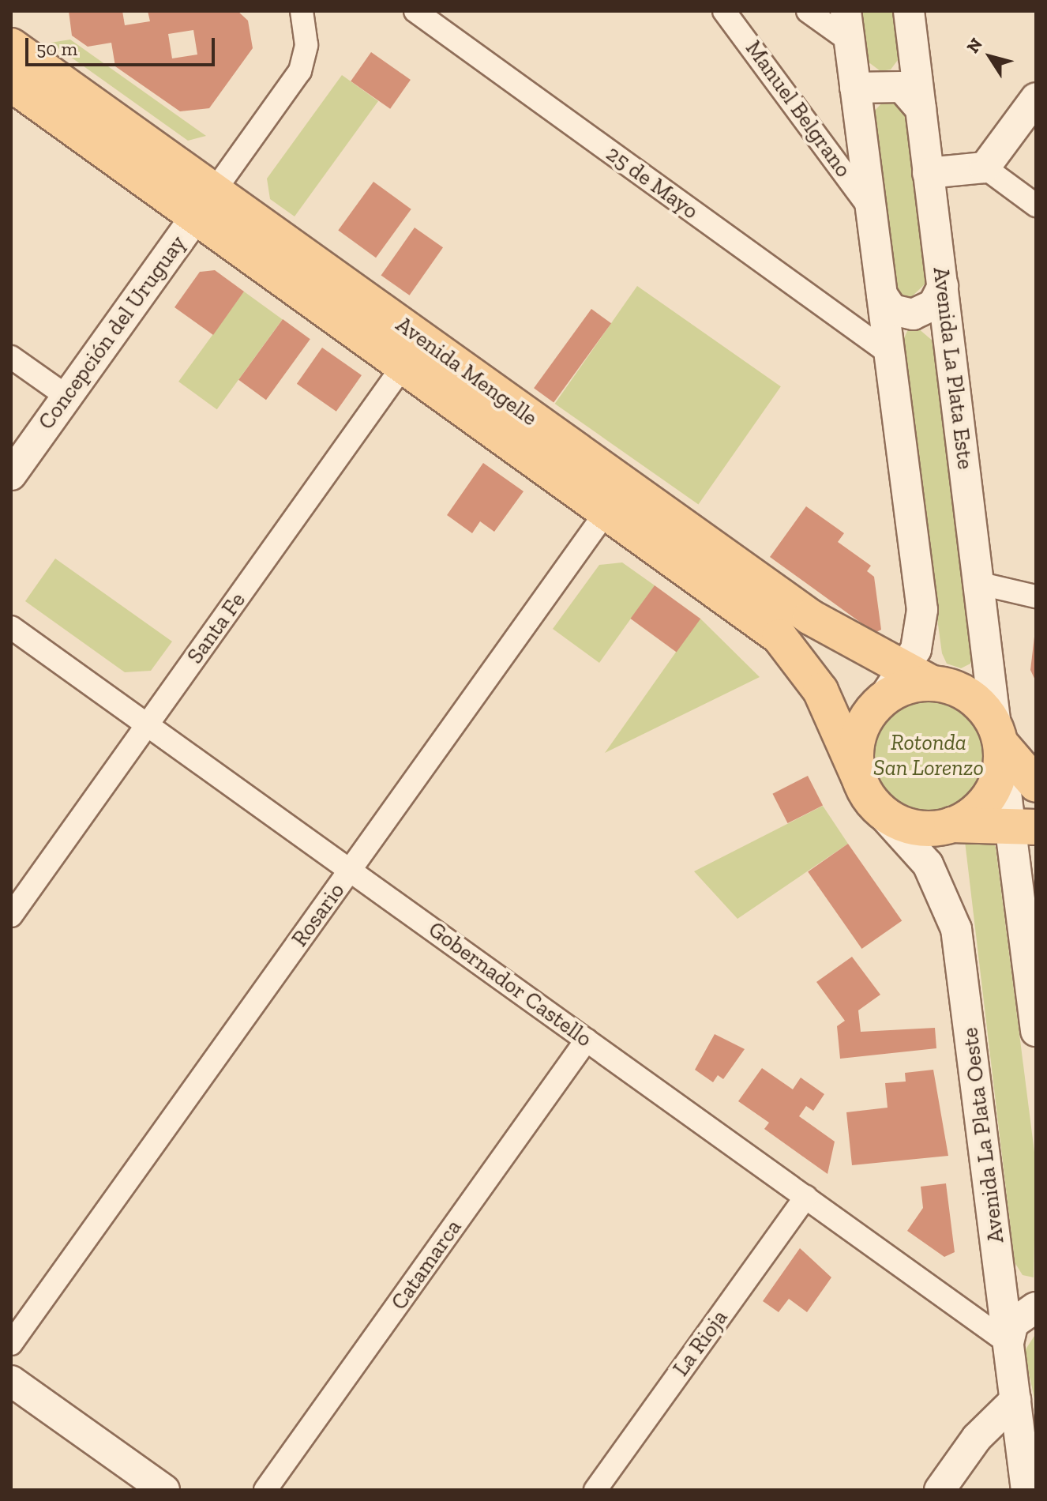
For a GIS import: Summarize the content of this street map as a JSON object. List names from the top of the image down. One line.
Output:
{"streets":{"main road":["Concepción del Uruguay","Avenida La Plata Este","Avenida Mengelle","Avenida La Plata Oeste"],"street":["Manuel Belgrano","25 de Mayo","Santa Fe","Rosario","Gobernador Castello","Catamarca","La Rioja"]},"crossings":[["Concepción del Uruguay","Avenida Mengelle"],["Avenida La Plata Este","Avenida Mengelle"],["Avenida La Plata Este","Avenida La Plata Oeste"],["Avenida Mengelle","Santa Fe"],["Avenida Mengelle","Rosario"],["Avenida Mengelle","Avenida La Plata Oeste"],["Santa Fe","Gobernador Castello"],["Rosario","Gobernador Castello"],["Gobernador Castello","Avenida La Plata Oeste"],["Gobernador Castello","Catamarca"],["Gobernador Castello","La Rioja"]],"parks":["Rotonda San Lorenzo"],"scale_bar":"50 m","north":"top left"}
